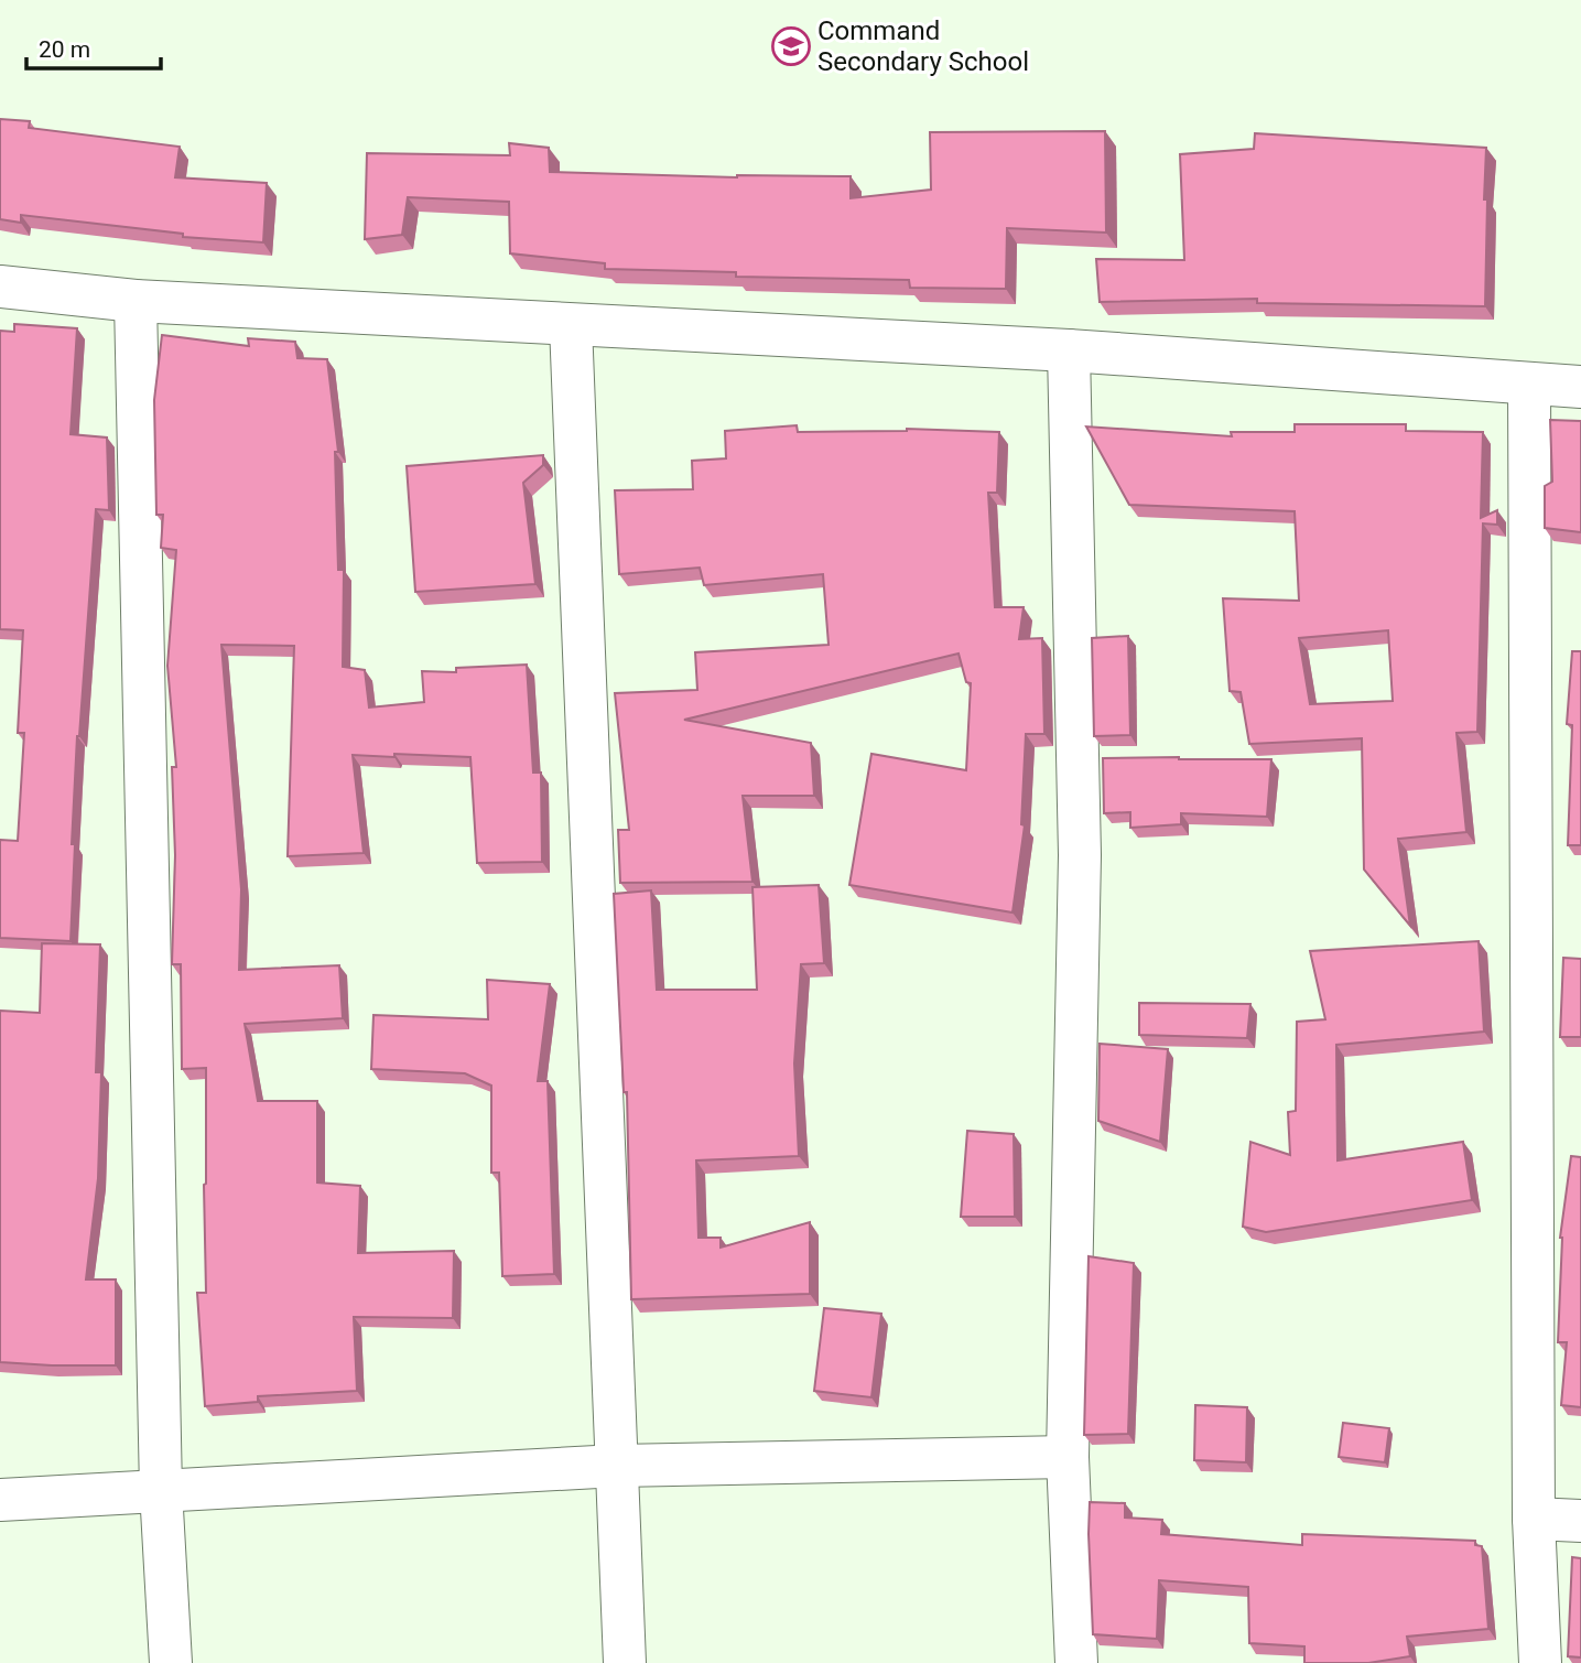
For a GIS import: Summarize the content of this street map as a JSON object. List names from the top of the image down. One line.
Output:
{"places":{"school or university":["Command Secondary School"]},"scale_bar":"20 m"}
